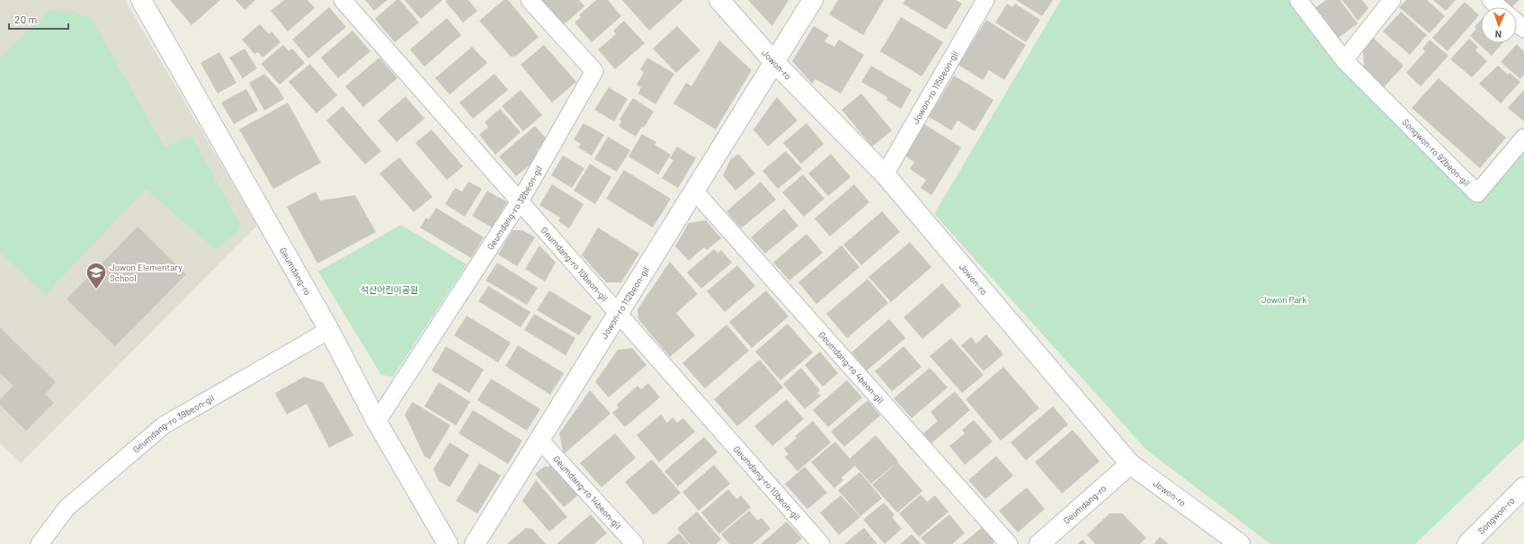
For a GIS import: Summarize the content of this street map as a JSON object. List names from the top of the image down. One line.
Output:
{"streets":{"street":["Jowon-ro","Jowon-ro 115beon-gil","Songwon-ro 92beon-gil","Geumdang-ro 38beon-gil","Geumdang-ro 10beon-gil","Geumdang-ro","Jowon-ro 112beon-gil","Geumdang-ro 4beon-gil","Geumdang-ro 39beon-gil","Geumdang-ro 14beon-gil","Songwon-ro"]},"crossings":[["Jowon-ro","Jowon-ro 115beon-gil"],["Jowon-ro","Geumdang-ro"],["Jowon-ro","Jowon-ro 112beon-gil"],["Geumdang-ro 38beon-gil","Geumdang-ro 10beon-gil"],["Geumdang-ro 38beon-gil","Geumdang-ro"],["Geumdang-ro 10beon-gil","Jowon-ro 112beon-gil"],["Geumdang-ro","Geumdang-ro 39beon-gil"],["Jowon-ro 112beon-gil","Geumdang-ro 4beon-gil"],["Jowon-ro 112beon-gil","Geumdang-ro 14beon-gil"]],"parks":["석산어린이공원","Jowon Park"],"places":{"school or university":["Jowon Elementary School"]},"scale_bar":"20 m","north":"bottom"}
